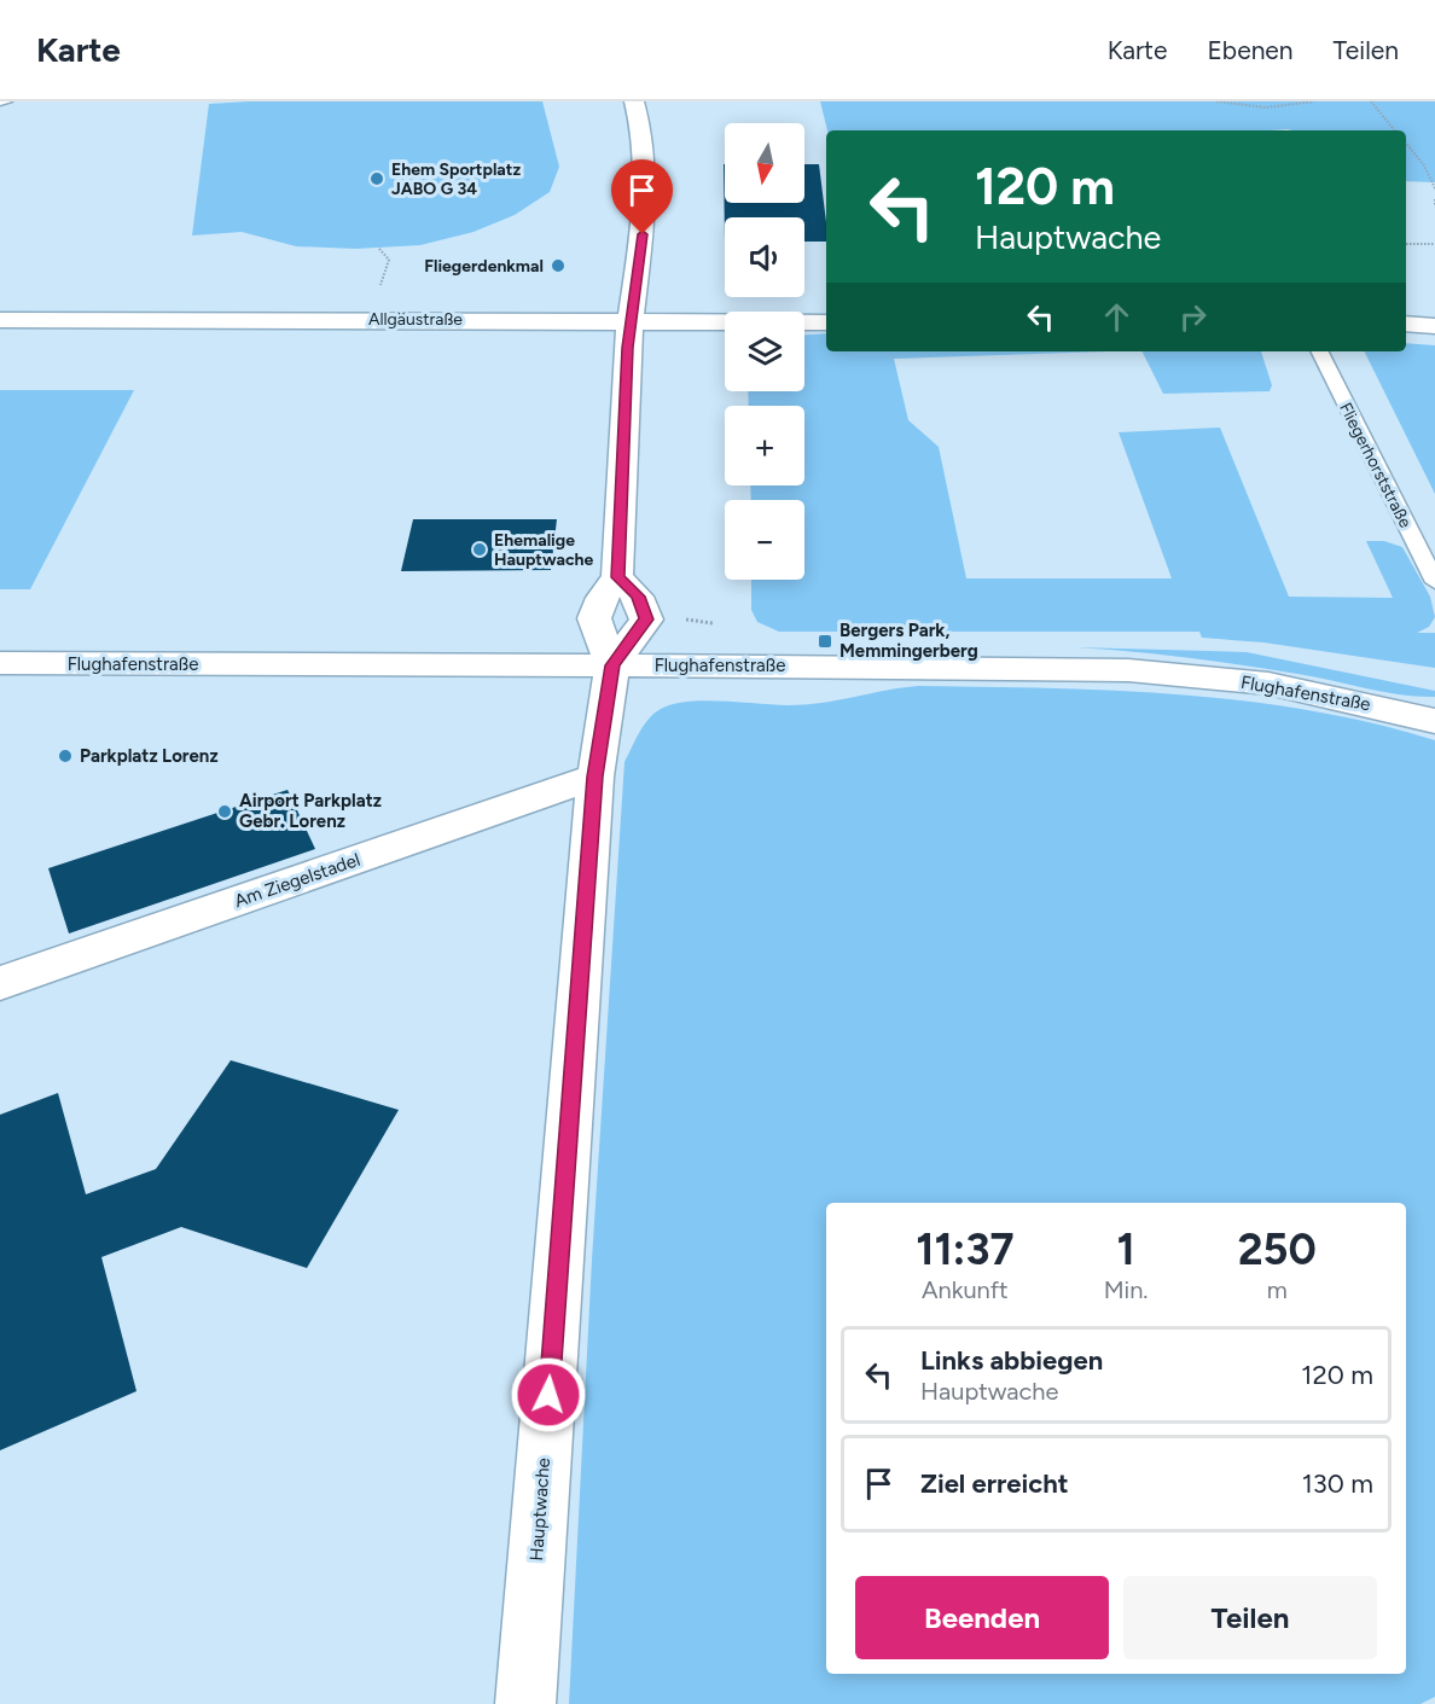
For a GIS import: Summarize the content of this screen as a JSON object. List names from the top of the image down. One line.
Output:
{"streets":{"street":["Allgäustraße","Flughafenstraße","Am Ziegelstadel","Hauptwache"],"lane":["Fliegerhorststraße"]},"crossings":[["Flughafenstraße","Hauptwache"],["Am Ziegelstadel","Hauptwache"]],"places":{"other":["Ehem Sportplatz JABO G 34","Fliegerdenkmal","Ehemalige Hauptwache","Parkplatz Lorenz","Airport Parkplatz Gebr. Lorenz"],"transit":["Bergers Park, Memmingerberg"]},"north":"bottom","page":{"header":"Karte","nav":["Karte","Ebenen","Teilen"],"map_buttons":["+","−"],"turn":["120 m","Hauptwache"],"eta":["11:37","Ankunft","1","Min.","250","m"],"list":[{"name":"Links abbiegen","note":"Hauptwache","value":"120 m"},{"name":"Ziel erreicht","value":"130 m"}],"buttons":["Beenden","Teilen"]}}
